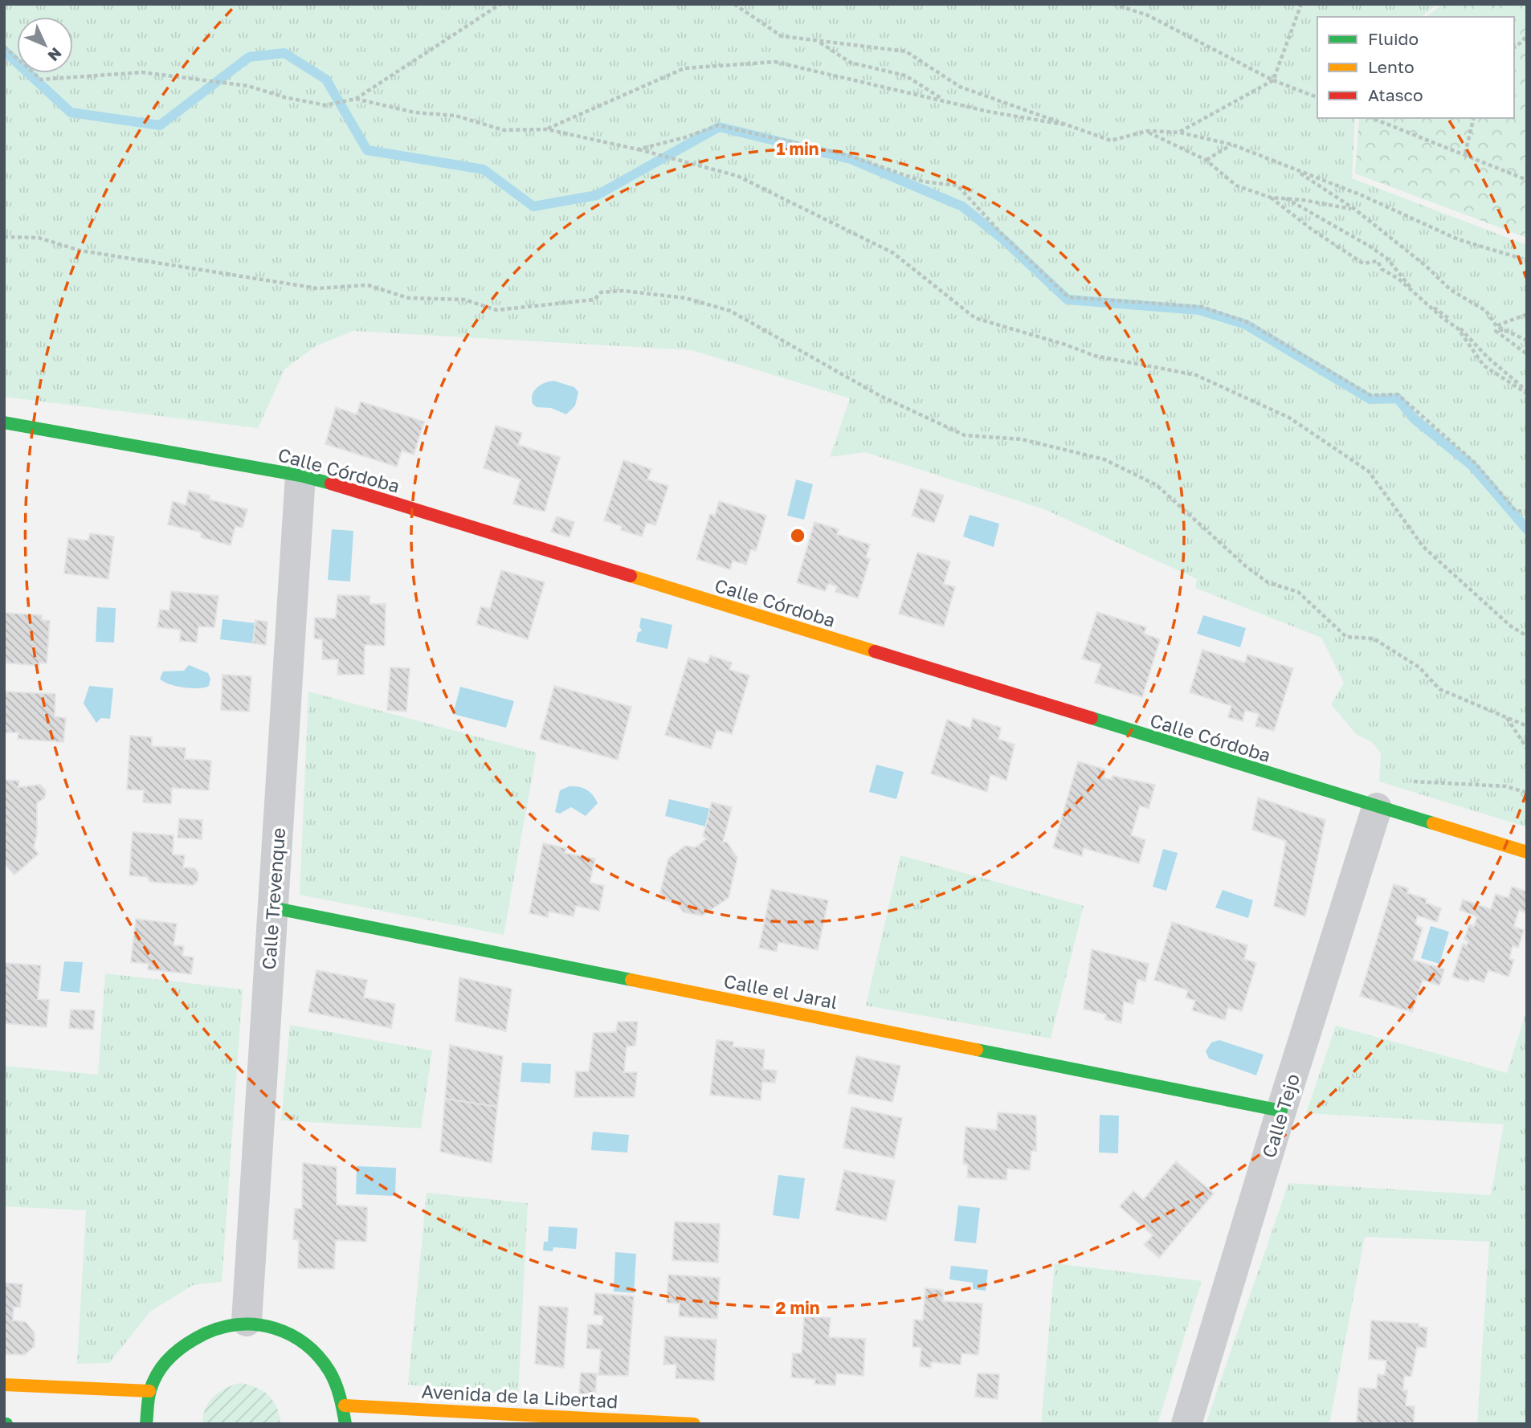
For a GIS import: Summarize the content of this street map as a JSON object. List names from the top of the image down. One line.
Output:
{"streets":{"street":["Calle Córdoba","Calle Trevenque","Calle el Jaral","Calle Tejo","Avenida de la Libertad"]},"crossings":[["Calle Córdoba","Calle Trevenque"],["Calle Córdoba","Calle Tejo"],["Calle Trevenque","Calle el Jaral"],["Calle el Jaral","Calle Tejo"]],"legend":["Fluido","Lento","Atasco"],"north":"bottom right","rings":["1 min","2 min"]}
